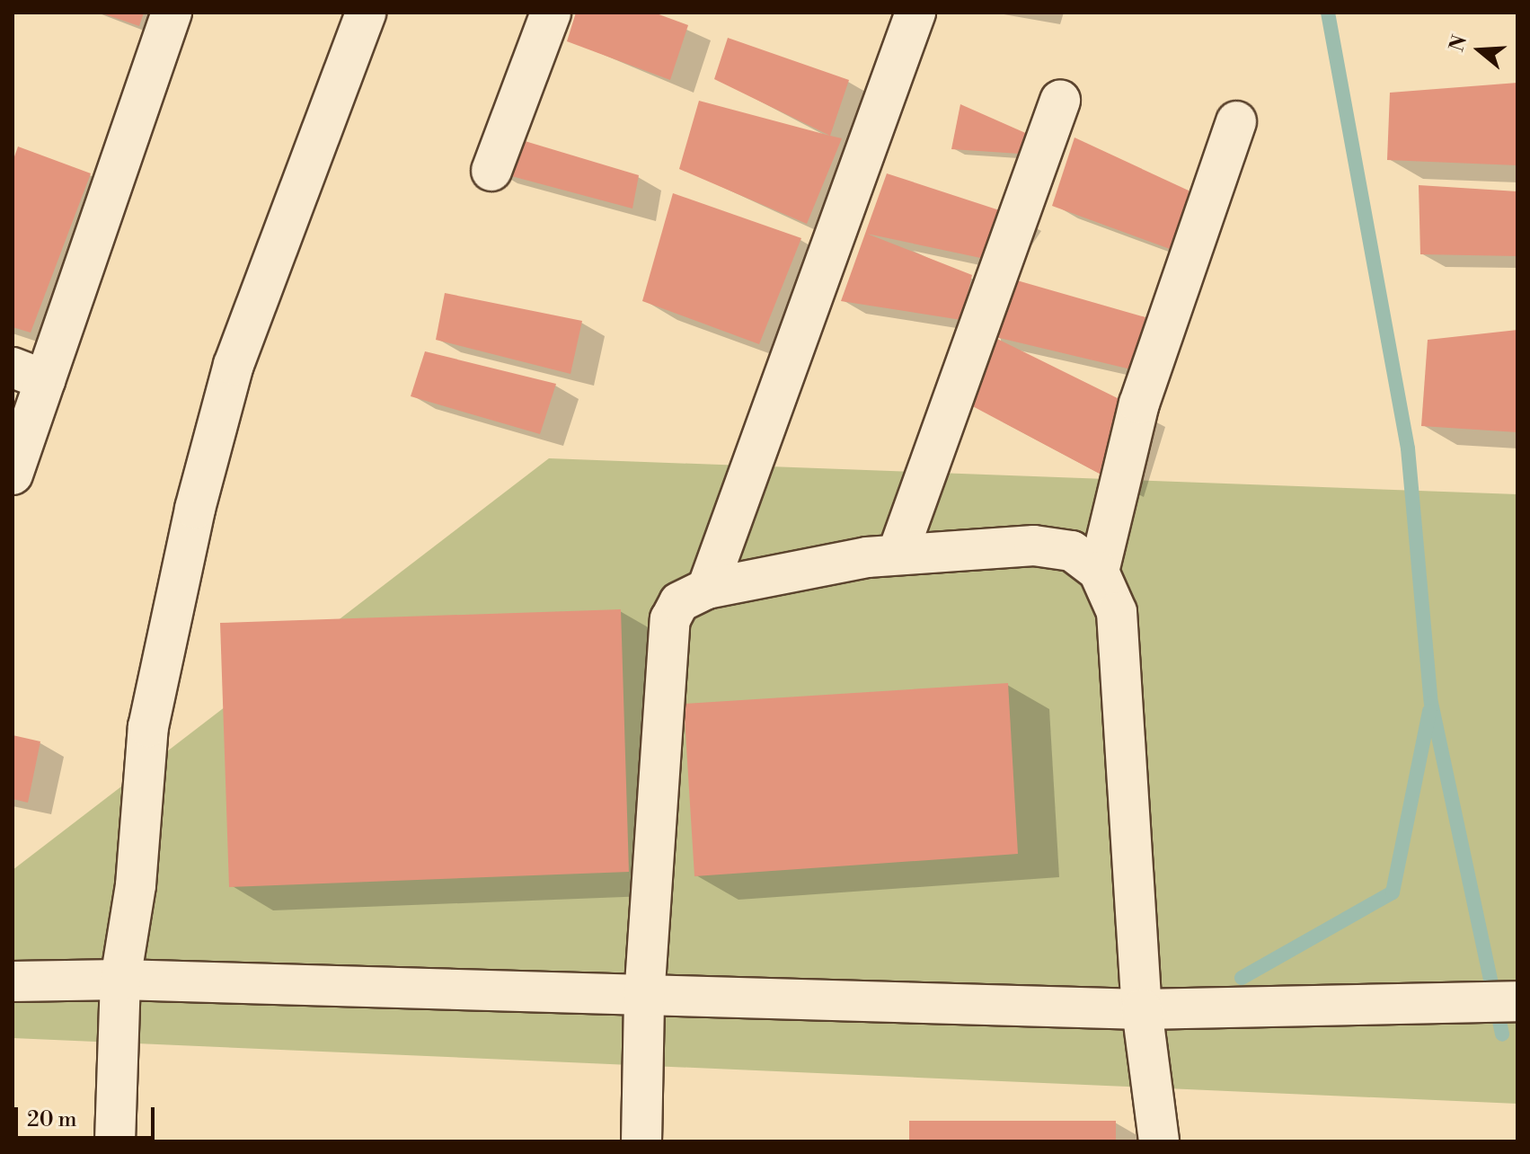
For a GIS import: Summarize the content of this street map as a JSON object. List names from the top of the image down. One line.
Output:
{"scale_bar":"20 m","north":"left"}
